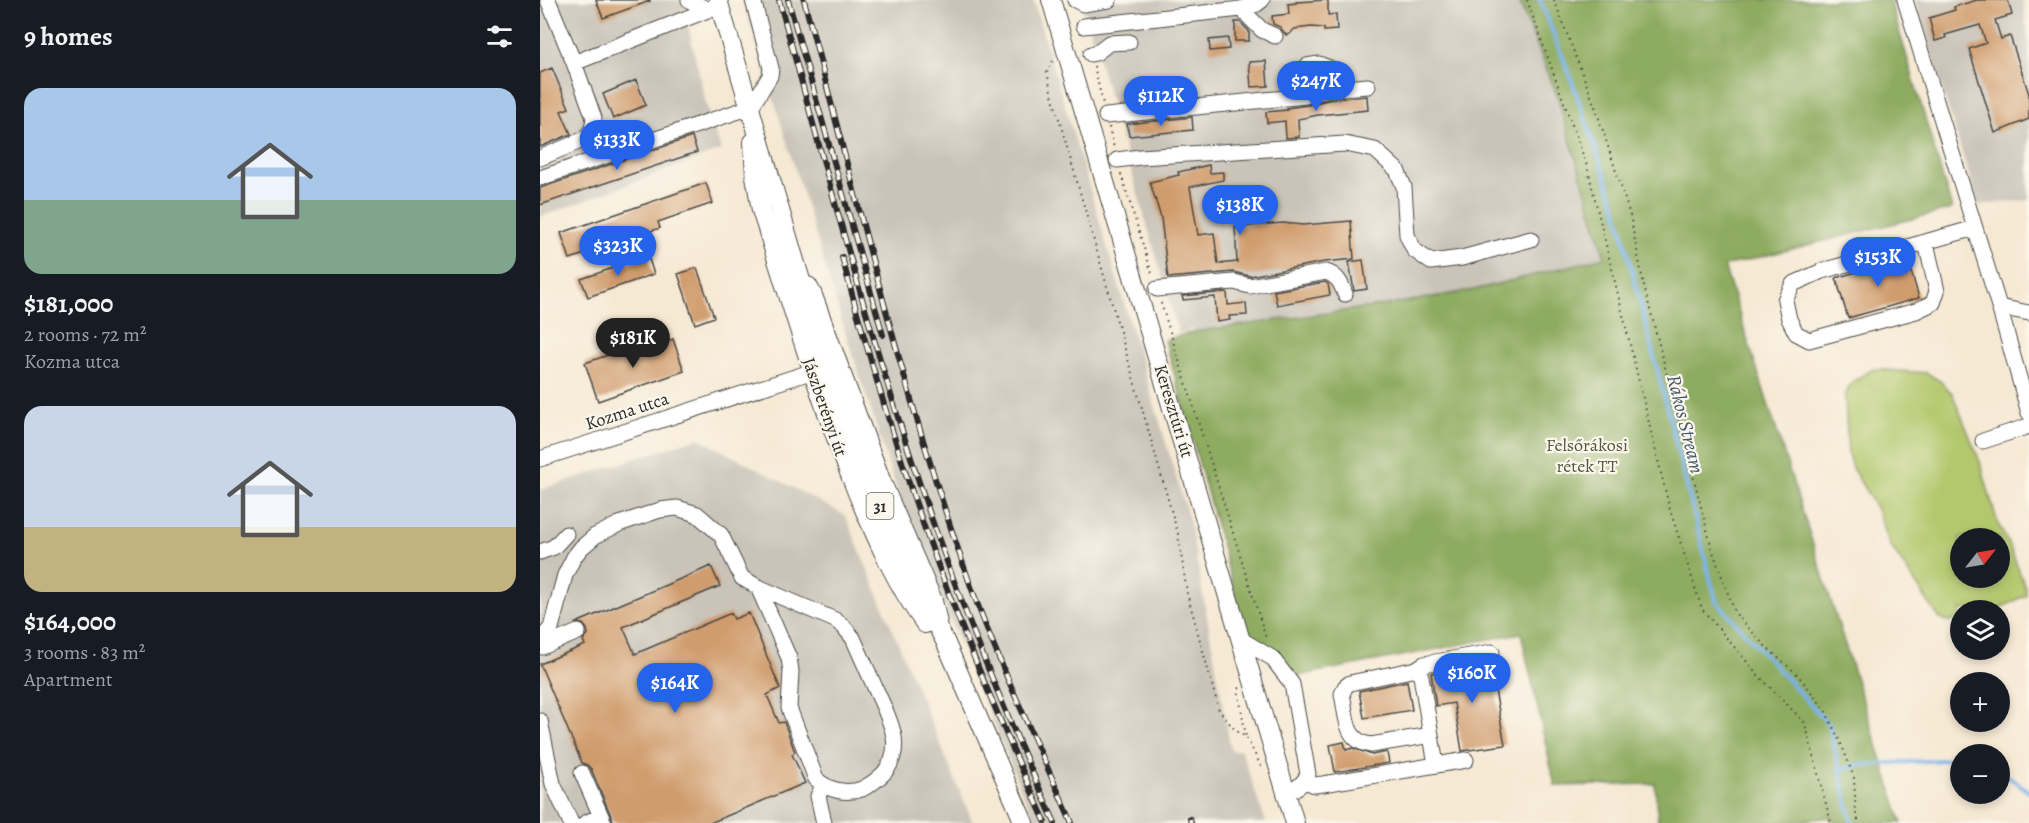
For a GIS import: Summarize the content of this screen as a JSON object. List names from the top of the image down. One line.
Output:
{"streets":{"main road":["Jászberényi út","Keresztúri út","31"],"street":["Kozma utca"]},"crossings":[["Jászberényi út","Kozma utca"]],"water":["Rákos Stream"],"parks":["Felsőrákosi rétek TT"],"north":"top right","page":{"heading":"9 homes","price":["$247K","$112K","$133K","$138K","$323K","$153K","$181K","$160K","$164K"],"list":[{"name":"$181,000","note":"2 rooms · 72 m² · Kozma utca"},{"name":"$164,000","note":"3 rooms · 83 m² · Apartment"}],"map_buttons":["+","−"]}}
